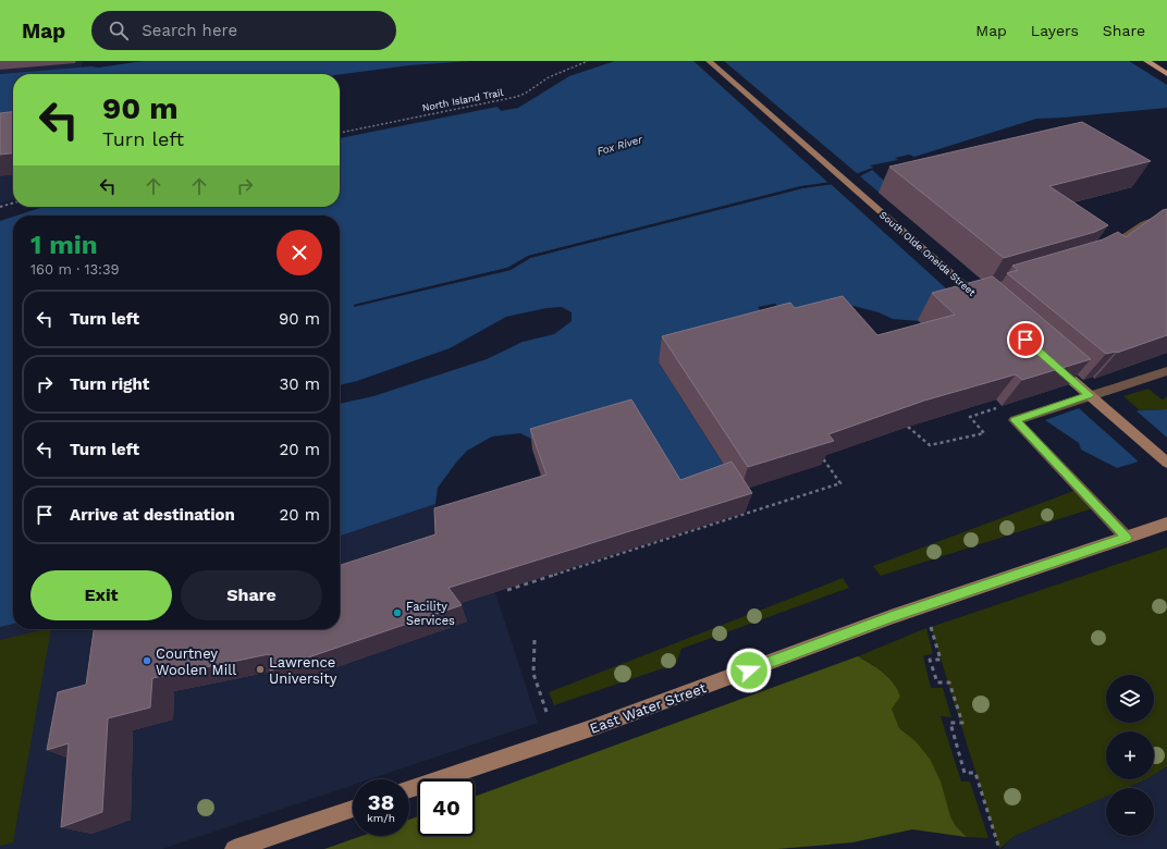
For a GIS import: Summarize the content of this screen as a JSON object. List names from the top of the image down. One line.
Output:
{"streets":{"street":["South Olde Oneida Street","East Water Street"],"path":["North Island Trail"]},"water":["Fox River"],"places":["Facility Services","Courtney Woolen Mill","Lawrence University"],"page":{"header":"Map","search":"Search here","nav":["Map","Layers","Share"],"turn":["90 m","Turn left"],"heading":["1 min","160 m · 13:39"],"list":[{"name":"Turn left","value":"90 m"},{"name":"Turn right","value":"30 m"},{"name":"Turn left","value":"20 m"},{"name":"Arrive at destination","value":"20 m"}],"buttons":["Exit","Share"],"map_buttons":["+","−"],"speed":"38 km/h","limit":"40"}}
